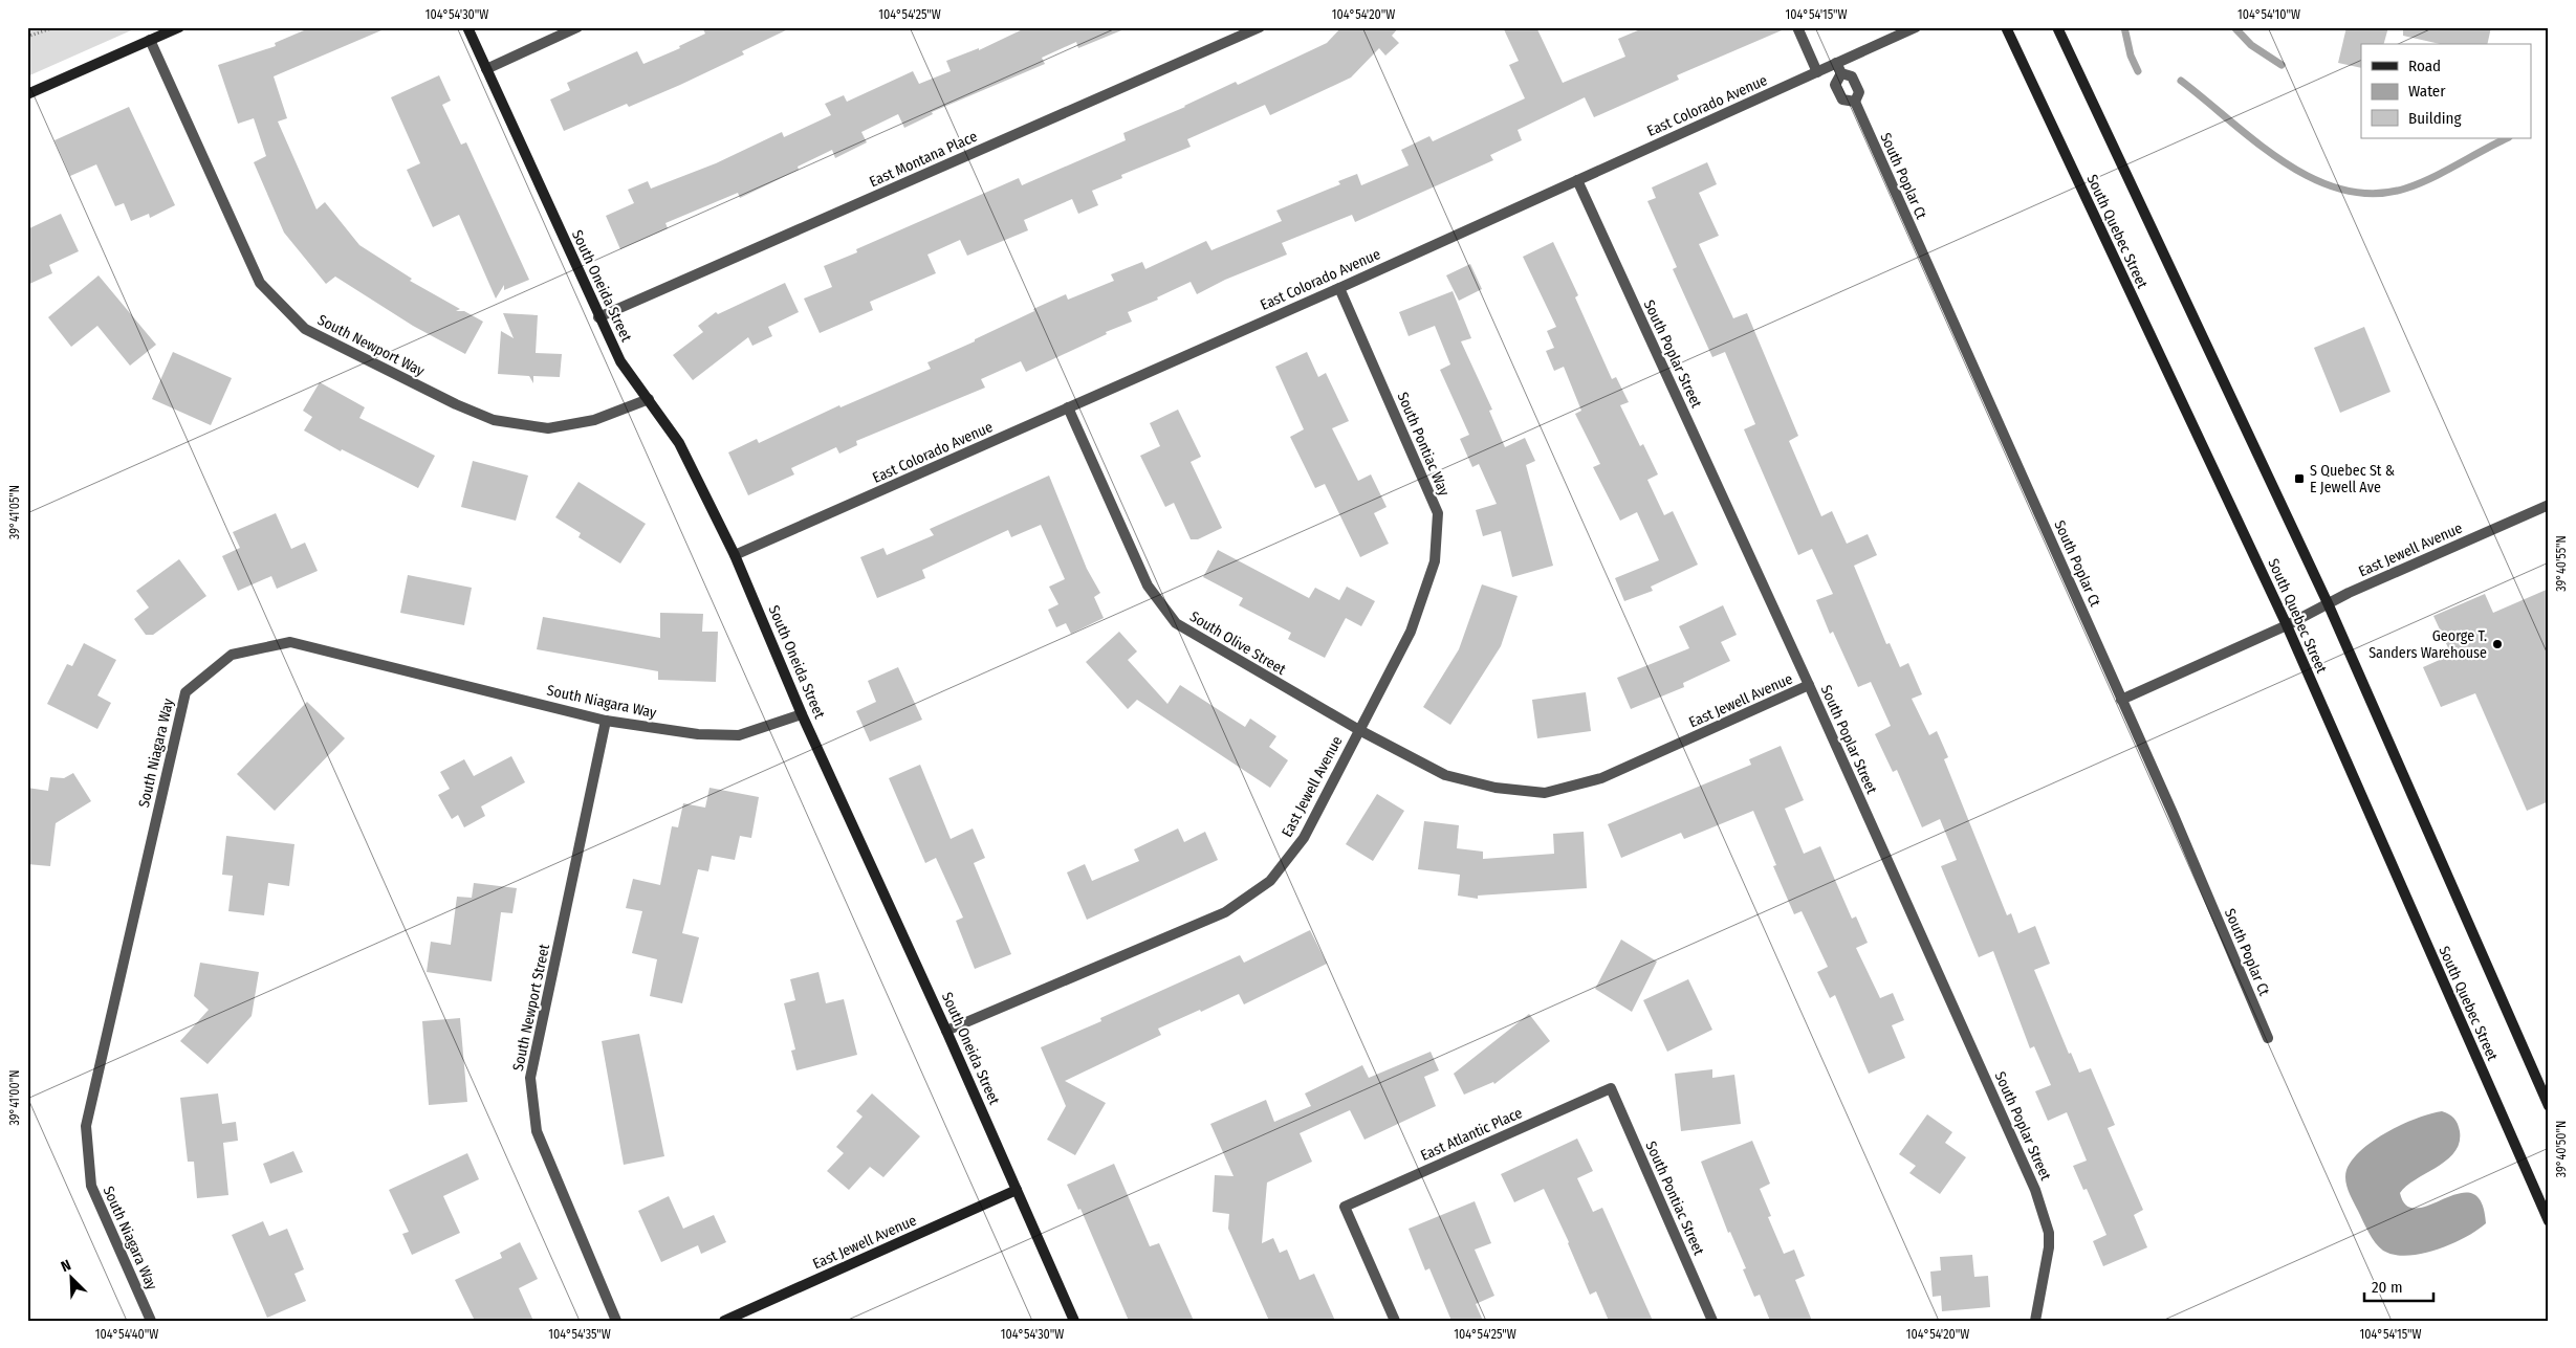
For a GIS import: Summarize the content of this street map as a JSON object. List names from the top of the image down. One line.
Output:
{"streets":{"main road":["South Quebec Street","South Oneida Street","East Jewell Avenue"],"street":["East Colorado Avenue","East Montana Place","South Poplar Ct","South Newport Way","South Poplar Street","South Pontiac Way","South Olive Street","South Niagara Way","South Newport Street","East Atlantic Place","South Pontiac Street"]},"crossings":[["East Colorado Avenue","South Oneida Street"],["East Colorado Avenue","South Poplar Street"],["East Colorado Avenue","South Pontiac Way"],["East Colorado Avenue","South Olive Street"],["East Montana Place","South Oneida Street"],["South Poplar Ct","East Jewell Avenue"],["South Quebec Street","East Jewell Avenue"],["South Oneida Street","South Newport Way"],["South Oneida Street","East Jewell Avenue"],["South Oneida Street","South Niagara Way"],["South Poplar Street","East Jewell Avenue"],["South Pontiac Way","East Jewell Avenue"],["South Pontiac Way","South Olive Street"],["East Jewell Avenue","South Olive Street"],["South Niagara Way","South Newport Street"],["East Atlantic Place","South Pontiac Street"]],"places":{"transit":["S Quebec St & E Jewell Ave"],"other":["George T. Sanders Warehouse"]},"legend":["Road","Water","Building"],"scale_bar":"20 m","north":"top left","coordinates":["104°54'30\"W","104°54'25\"W","104°54'20\"W","104°54'15\"W","104°54'10\"W","39°41'05\"N","39°40'55\"N","39°41'00\"N","39°40'50\"N","104°54'40\"W","104°54'35\"W"]}
